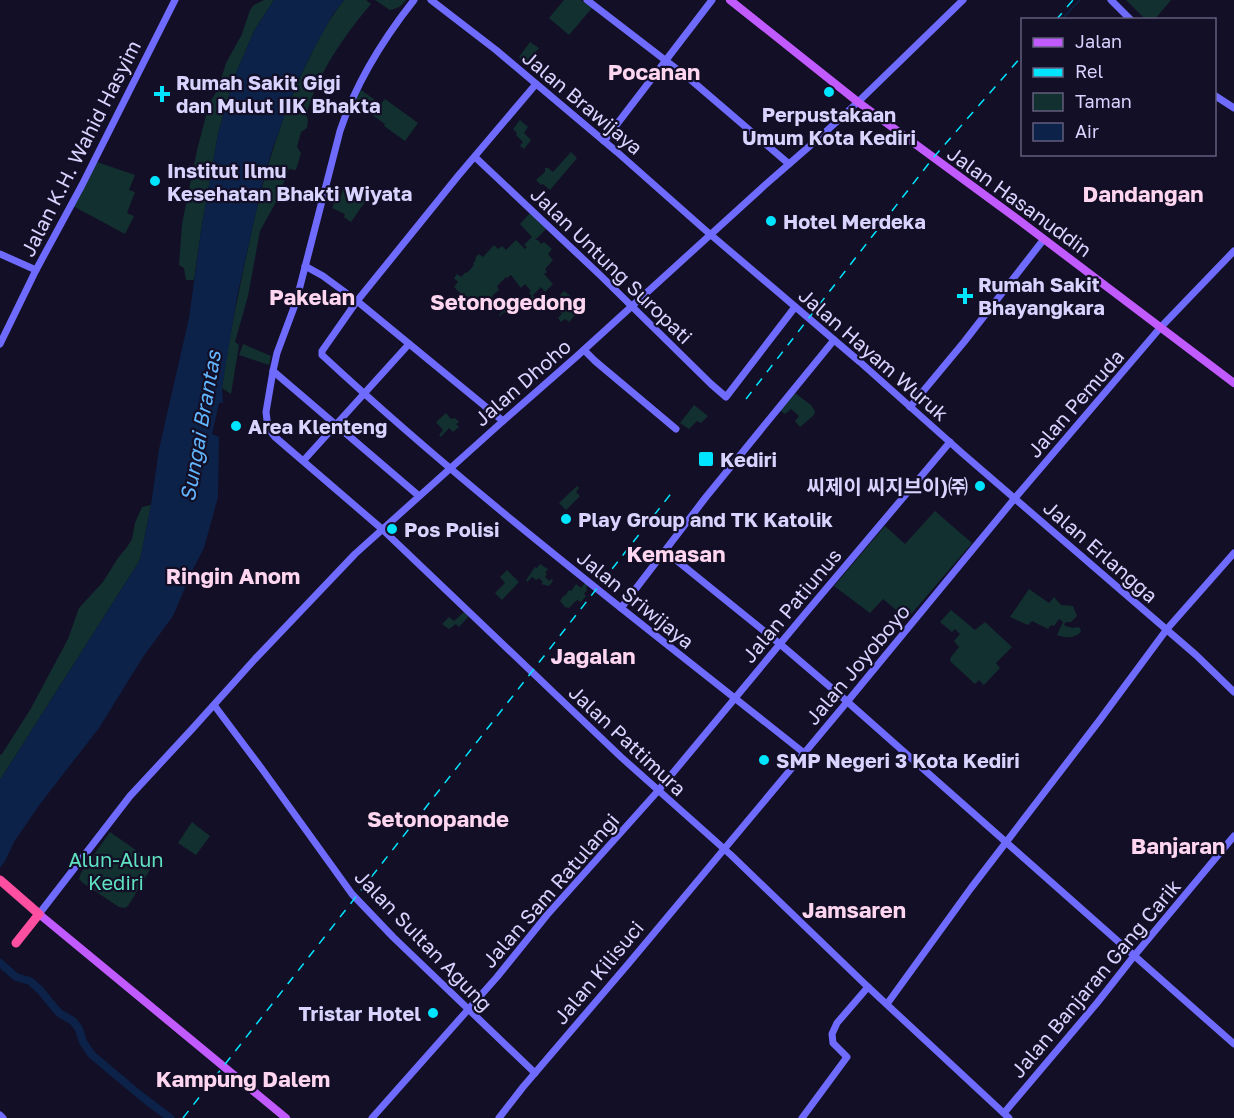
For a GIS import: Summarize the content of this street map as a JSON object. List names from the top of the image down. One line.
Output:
{"streets":{"main road":["Jalan Hasanuddin"],"street":["Jalan Brawijaya","Jalan K.H. Wahid Hasyim","Jalan Untung Suropati","Jalan Hayam Wuruk","Jalan Dhoho","Jalan Pemuda","Jalan Erlangga","Jalan Sriwijaya","Jalan Patiunus","Jalan Joyoboyo","Jalan Pattimura","Jalan Sam Ratulangi","Jalan Sultan Agung","Jalan Kilisuci","Jalan Banjaran Gang Carik"]},"crossings":[["Jalan Brawijaya","Jalan Hayam Wuruk"],["Jalan Brawijaya","Jalan Dhoho"],["Jalan Hasanuddin","Jalan Dhoho"],["Jalan Hasanuddin","Jalan Pemuda"],["Jalan Untung Suropati","Jalan Hayam Wuruk"],["Jalan Untung Suropati","Jalan Dhoho"],["Jalan Hayam Wuruk","Jalan Dhoho"],["Jalan Hayam Wuruk","Jalan Pemuda"],["Jalan Hayam Wuruk","Jalan Erlangga"],["Jalan Hayam Wuruk","Jalan Patiunus"],["Jalan Hayam Wuruk","Jalan Joyoboyo"],["Jalan Dhoho","Jalan Sriwijaya"],["Jalan Dhoho","Jalan Pattimura"],["Jalan Dhoho","Jalan Sultan Agung"],["Jalan Pemuda","Jalan Erlangga"],["Jalan Pemuda","Jalan Joyoboyo"],["Jalan Erlangga","Jalan Joyoboyo"],["Jalan Sriwijaya","Jalan Patiunus"],["Jalan Sriwijaya","Jalan Joyoboyo"],["Jalan Patiunus","Jalan Pattimura"],["Jalan Patiunus","Jalan Sam Ratulangi"],["Jalan Joyoboyo","Jalan Pattimura"],["Jalan Joyoboyo","Jalan Kilisuci"],["Jalan Pattimura","Jalan Sam Ratulangi"],["Jalan Pattimura","Jalan Kilisuci"],["Jalan Pattimura","Jalan Banjaran Gang Carik"],["Jalan Sam Ratulangi","Jalan Sultan Agung"],["Jalan Sultan Agung","Jalan Kilisuci"]],"districts":["Pocanan","Dandangan","Pakelan","Setonogedong","Kemasan","Ringin Anom","Jagalan","Setonopande","Banjaran","Jamsaren","Kampung Dalem"],"water":["Sungai Brantas"],"parks":["Alun-Alun Kediri"],"places":{"other":["Perpustakaan Umum Kota Kediri","Institut Ilmu Kesehatan Bhakti Wiyata","Hotel Merdeka","Area Klenteng","씨제이 씨지브이)㈜","Play Group and TK Katolik","Pos Polisi","SMP Negeri 3 Kota Kediri","Tristar Hotel"],"health":["Rumah Sakit Gigi dan Mulut IIK Bhakta","Rumah Sakit Bhayangkara"],"transit":["Kediri"]},"legend":["Jalan","Rel","Taman","Air"]}
